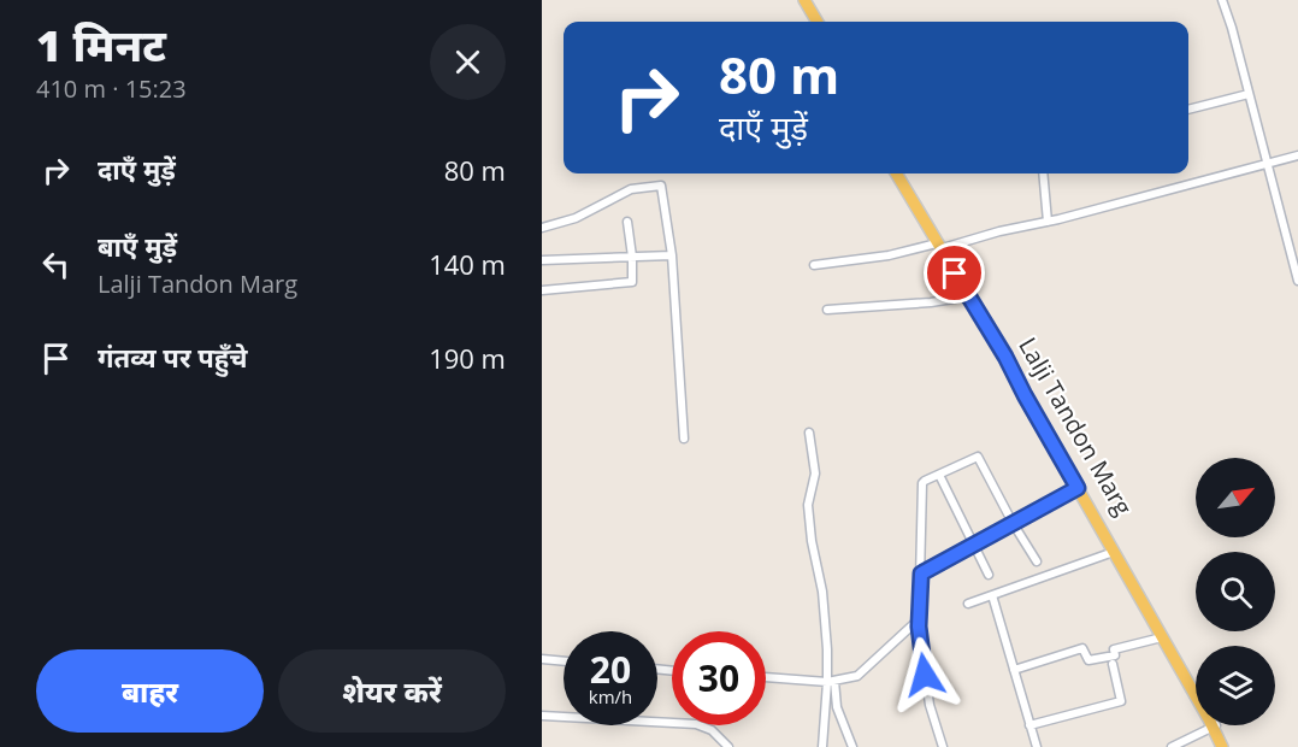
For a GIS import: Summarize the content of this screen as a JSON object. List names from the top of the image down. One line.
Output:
{"streets":{"main road":["Lalji Tandon Marg"]},"north":"top right","page":{"heading":["1 मिनट","410 m · 15:23"],"turn":["80 m","दाएँ मुड़ें"],"list":[{"name":"दाएँ मुड़ें","value":"80 m"},{"name":"बाएँ मुड़ें","note":"Lalji Tandon Marg","value":"140 m"},{"name":"गंतव्य पर पहुँचे","value":"190 m"}],"speed":"20 km/h","limit":"30","buttons":["बाहर","शेयर करें"]}}
